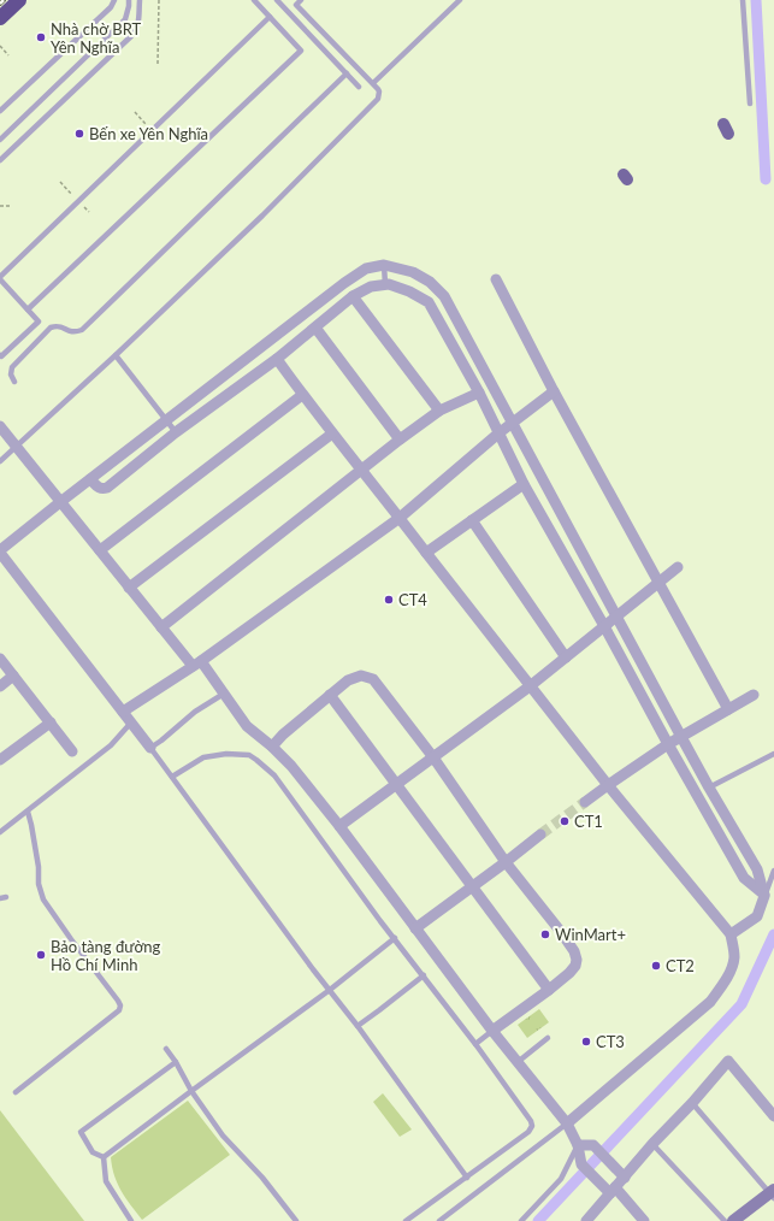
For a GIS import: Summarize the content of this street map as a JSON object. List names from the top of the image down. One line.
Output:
{"places":["Nhà chờ BRT Yên Nghĩa","Bến xe Yên Nghĩa","CT4","CT1","WinMart+","Bảo tàng đường Hồ Chí Minh","CT2","CT3"]}
